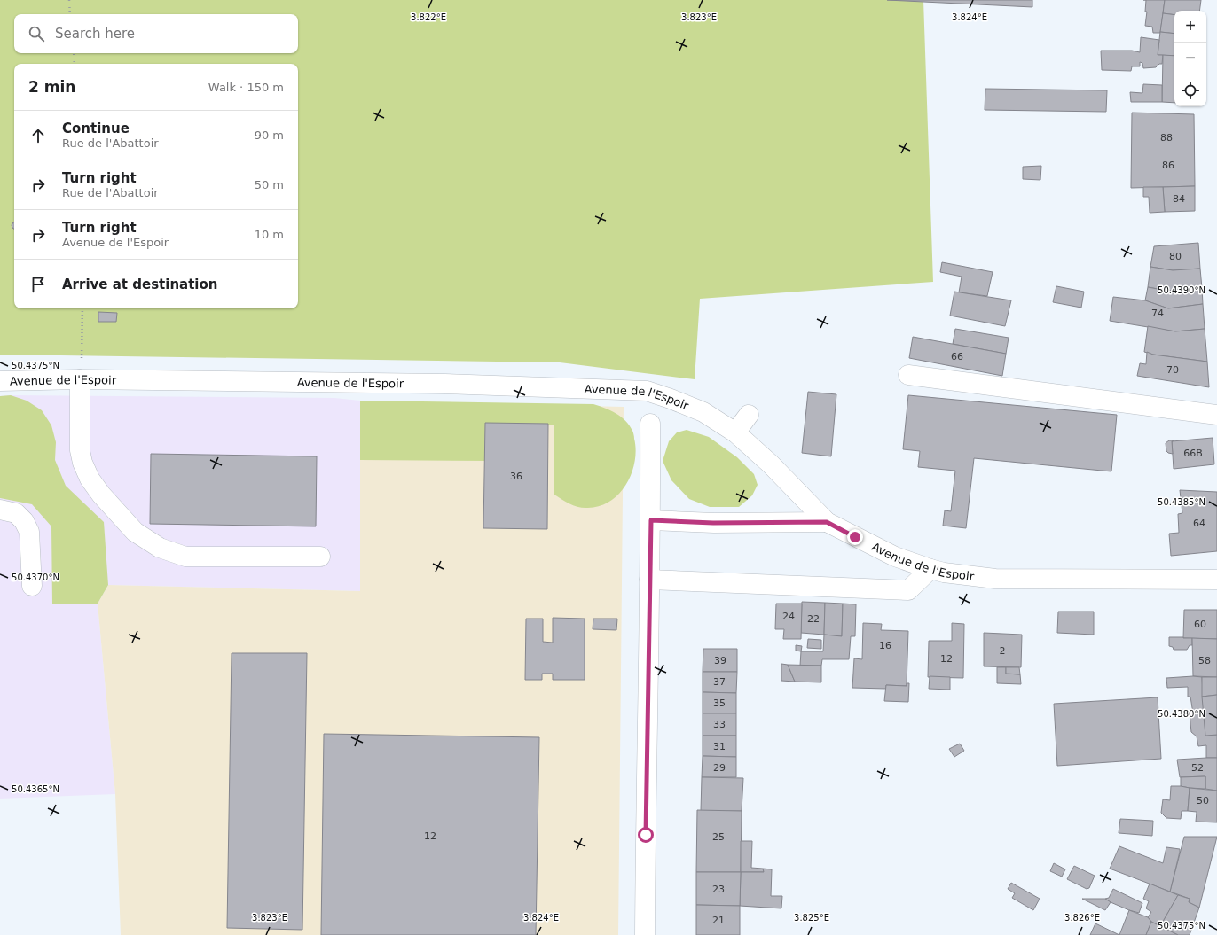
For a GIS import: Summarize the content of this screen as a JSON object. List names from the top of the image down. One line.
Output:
{"streets":{"street":["Avenue de l'Espoir"]},"house_numbers":["88","86","84","80","74","66","70","66B","36","64","24","22","60","16","2","12","39","58","37","35","33","31","29","52","50","12","25","23","21"],"page":{"map_buttons":["+","−"],"search":"Search here","heading":["2 min","Walk · 150 m"],"list":[["Continue","Rue de l'Abattoir","90 m"],["Turn right","Rue de l'Abattoir","50 m"],["Turn right","Avenue de l'Espoir","10 m"],"Arrive at destination"]},"coordinates":["3.822°E","3.823°E","3.824°E","50.4390°N","50.4375°N","50.4385°N","50.4370°N","50.4380°N","50.4365°N","3.825°E","3.826°E"]}
